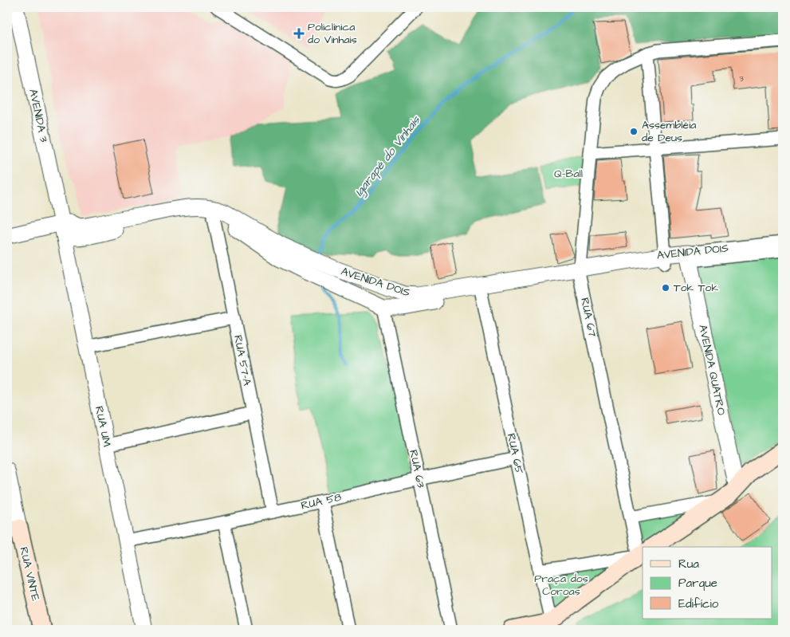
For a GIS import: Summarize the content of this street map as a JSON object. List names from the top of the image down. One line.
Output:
{"streets":{"main road":["RUA VINTE"],"street":["AVENIDA 3","AVENIDA DOIS","RUA 67","RUA 57-A","AVENIDA QUATRO","RUA UM","RUA 65","RUA 63","RUA 58"]},"crossings":[["AVENIDA 3","AVENIDA DOIS"],["AVENIDA 3","RUA UM"],["AVENIDA DOIS","RUA 67"],["AVENIDA DOIS","RUA 57-A"],["AVENIDA DOIS","AVENIDA QUATRO"],["AVENIDA DOIS","RUA UM"],["AVENIDA DOIS","RUA 65"],["AVENIDA DOIS","RUA 63"],["RUA 57-A","RUA 58"],["RUA UM","RUA 58"],["RUA 65","RUA 58"],["RUA 63","RUA 58"]],"water":["Igarapé do Vinhais"],"parks":["Q-Ball","Praça dos Coroas"],"places":{"health":["Policlínica do Vinhais"],"other":["Assembléia de Deus","Tok Tok"]},"house_numbers":["3"],"legend":["Rua","Parque","Edifício"]}
